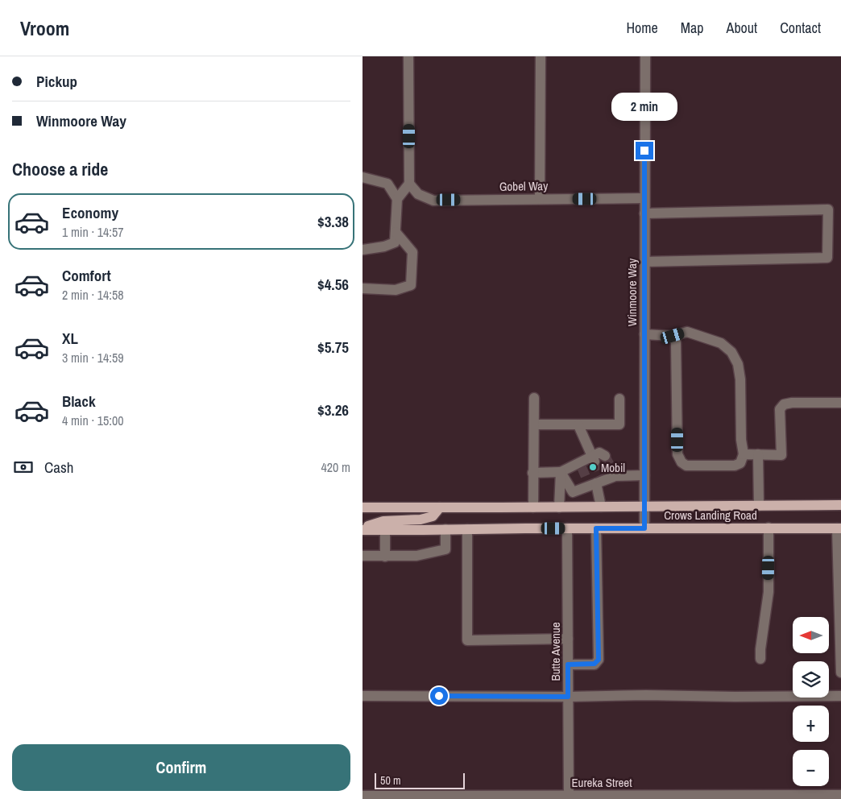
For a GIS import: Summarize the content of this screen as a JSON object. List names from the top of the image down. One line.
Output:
{"streets":{"main road":["Crows Landing Road"],"street":["Gobel Way","Winmoore Way","Butte Avenue","Eureka Street"]},"crossings":[["Gobel Way","Winmoore Way"],["Winmoore Way","Crows Landing Road"],["Crows Landing Road","Butte Avenue"],["Butte Avenue","Eureka Street"]],"places":["Mobil"],"scale_bar":"50 m","north":"left","page":{"header":"Vroom","nav":["Home","Map","About","Contact"],"banner":["Pickup","Winmoore Way"],"bubble":"2 min","heading":"Choose a ride","list":[{"name":"Economy","note":"1 min · 14:57","value":"$3.38"},{"name":"Comfort","note":"2 min · 14:58","value":"$4.56"},{"name":"XL","note":"3 min · 14:59","value":"$5.75"},{"name":"Black","note":"4 min · 15:00","value":"$3.26"}],"pay":["Cash","420 m"],"map_buttons":["+","−"],"buttons":"Confirm","scale":"50 m"}}
